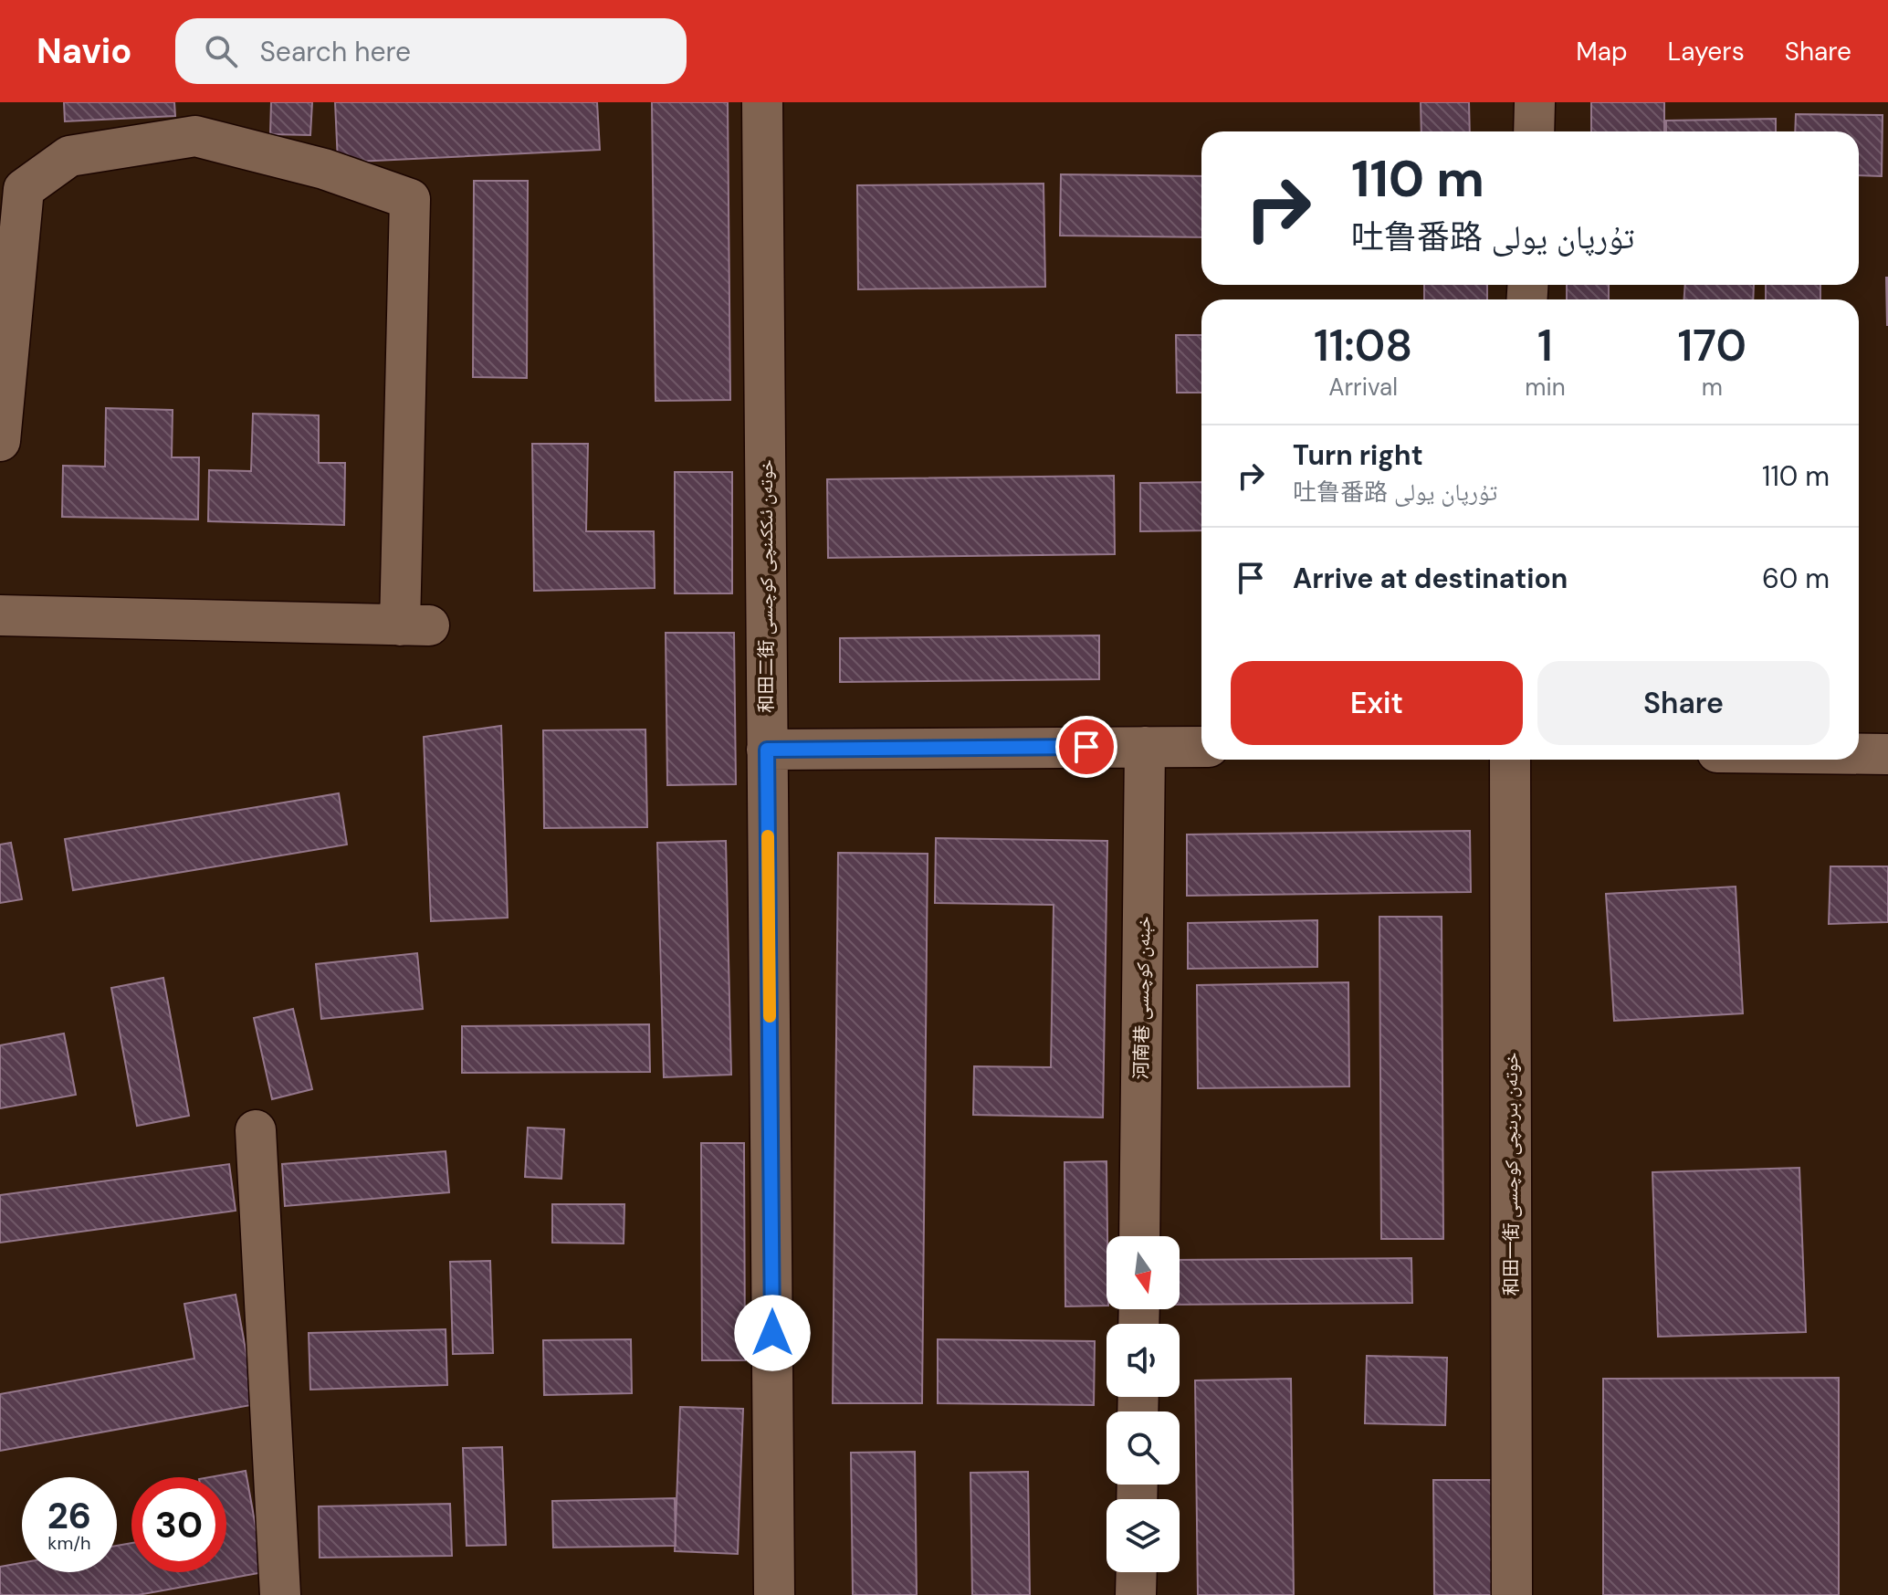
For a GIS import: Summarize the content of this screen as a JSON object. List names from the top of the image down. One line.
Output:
{"streets":{"street":["和田二街 خوتەن ئىككىنچى كوچىسى","河南巷 خېنەن كوچىسى","和田一街 خوتەن بىرىنچى كوچىسى"]},"north":"bottom","page":{"header":"Navio","search":"Search here","nav":["Map","Layers","Share"],"turn":["110 m","吐鲁番路 تۇرپان يولى"],"eta":["11:08","Arrival","1","min","170","m"],"list":[{"name":"Turn right","note":"吐鲁番路 تۇرپان يولى","value":"110 m"},{"name":"Arrive at destination","value":"60 m"}],"buttons":["Exit","Share"],"speed":"26 km/h","limit":"30"}}
